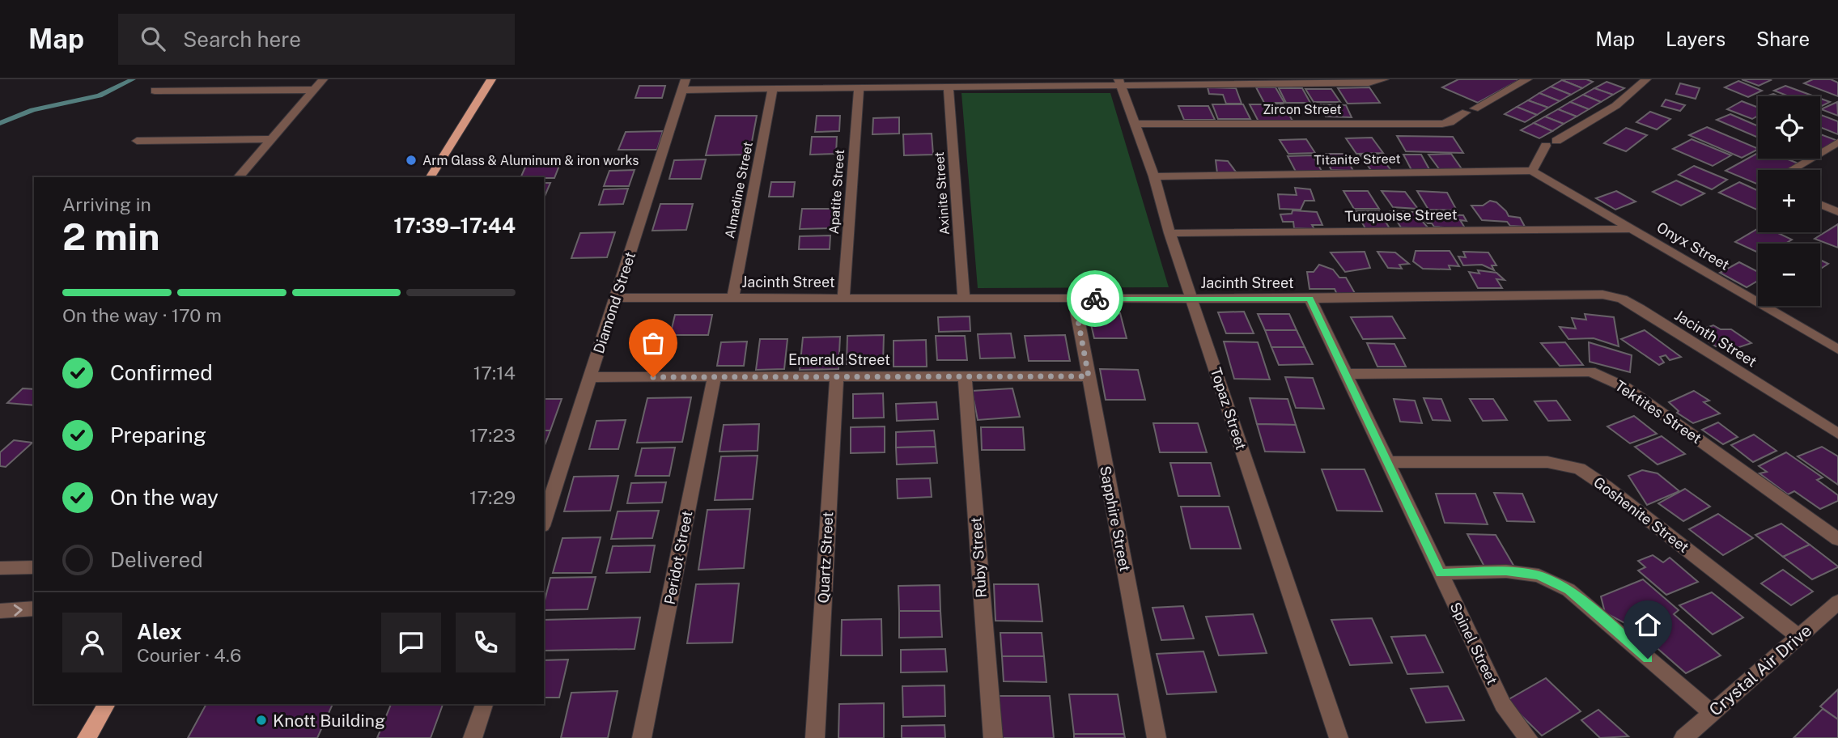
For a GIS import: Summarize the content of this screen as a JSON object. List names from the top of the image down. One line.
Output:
{"streets":{"street":["Zircon Street","Titanite Street","Almadine Street","Apatite Street","Axinite Street","Turquoise Street","Onyx Street","Jacinth Street","Diamond Street","Emerald Street","Topaz Street","Tektites Street","Goshenite Street","Sapphire Street","Peridot Street","Quartz Street","Ruby Street","Spinel Street","Crystal Air Drive"]},"crossings":[["Zircon Street","Topaz Street"],["Titanite Street","Onyx Street"],["Titanite Street","Topaz Street"],["Almadine Street","Jacinth Street"],["Apatite Street","Jacinth Street"],["Axinite Street","Jacinth Street"],["Turquoise Street","Onyx Street"],["Turquoise Street","Topaz Street"],["Jacinth Street","Diamond Street"],["Jacinth Street","Topaz Street"],["Jacinth Street","Sapphire Street"],["Jacinth Street","Spinel Street"],["Diamond Street","Emerald Street"],["Emerald Street","Sapphire Street"],["Emerald Street","Peridot Street"],["Emerald Street","Quartz Street"],["Emerald Street","Ruby Street"],["Tektites Street","Spinel Street"],["Goshenite Street","Spinel Street"],["Goshenite Street","Crystal Air Drive"]],"places":["Arm Glass & Aluminum & iron works","Knott Building"],"page":{"header":"Map","search":"Search here","nav":["Map","Layers","Share"],"map_buttons":["+","−"],"heading":["2 min","Arriving in","17:39–17:44"],"panel":["Alex","Courier · 4.6"],"bar":"On the way · 170 m","list":[["Confirmed","17:14"],["Preparing","17:23"],["On the way","17:29"],"Delivered"]}}
